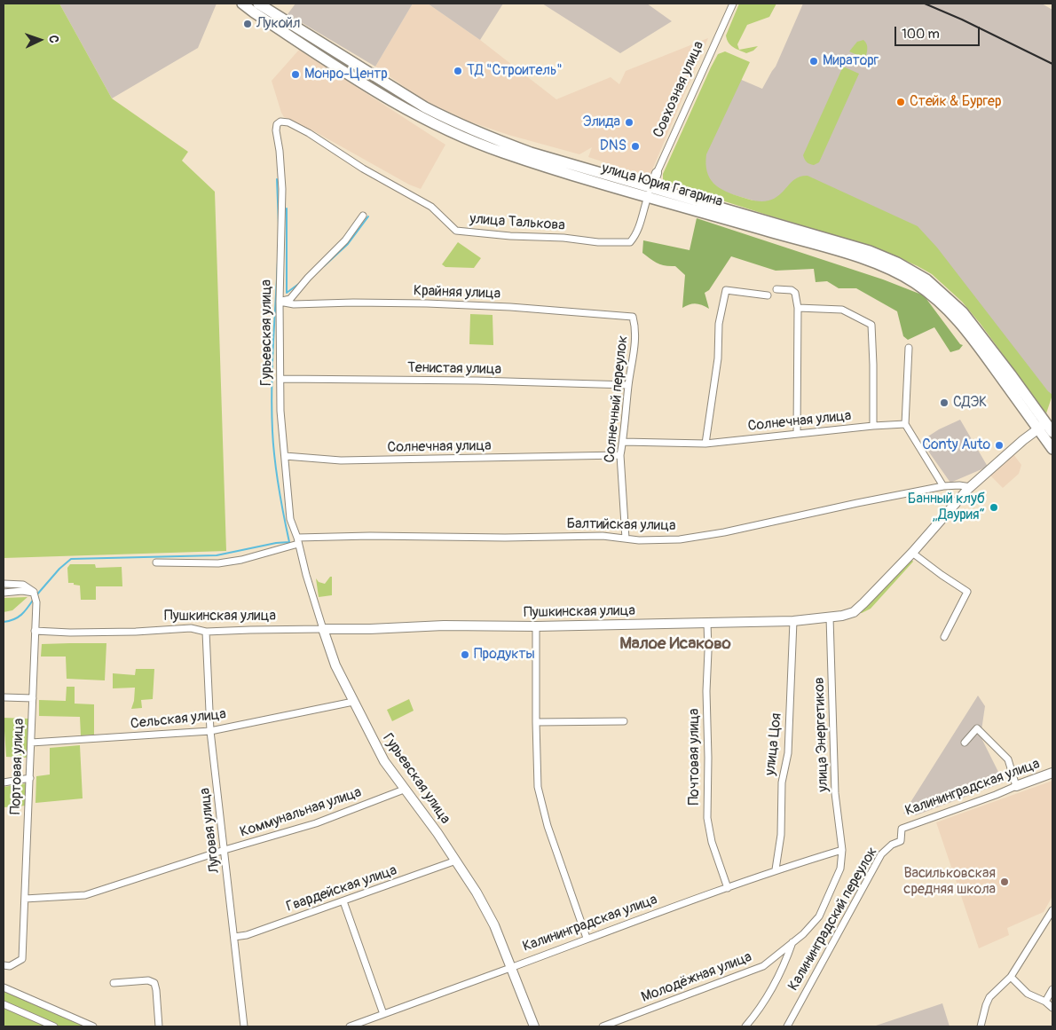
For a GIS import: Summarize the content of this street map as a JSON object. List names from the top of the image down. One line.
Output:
{"streets":{"main road":["улица Юрия Гагарина"],"street":["Совхозная улица","улица Талькова","Крайняя улица","Гурьевская улица","Тенистая улица","Солнечный переулок","Солнечная улица","Балтийская улица","Пушкинская улица","Сельская улица","улица Энергетиков","улица Цоя","Почтовая улица","Портовая улица","Калининградская улица","Коммунальная улица","Луговая улица","Гвардейская улица","Калининградский переулок","Молодёжная улица"]},"crossings":[["Совхозная улица","улица Юрия Гагарина"],["Совхозная улица","улица Талькова"],["улица Юрия Гагарина","улица Талькова"],["улица Юрия Гагарина","Пушкинская улица"],["улица Талькова","Гурьевская улица"],["Крайняя улица","Гурьевская улица"],["Крайняя улица","Солнечный переулок"],["Гурьевская улица","Тенистая улица"],["Гурьевская улица","Солнечная улица"],["Гурьевская улица","Балтийская улица"],["Гурьевская улица","Пушкинская улица"],["Гурьевская улица","Сельская улица"],["Гурьевская улица","Калининградская улица"],["Гурьевская улица","Коммунальная улица"],["Гурьевская улица","Гвардейская улица"],["Тенистая улица","Солнечный переулок"],["Солнечный переулок","Солнечная улица"],["Солнечный переулок","Балтийская улица"],["Балтийская улица","Пушкинская улица"],["Пушкинская улица","улица Энергетиков"],["Пушкинская улица","улица Цоя"],["Пушкинская улица","Почтовая улица"],["Пушкинская улица","Портовая улица"],["Пушкинская улица","Луговая улица"],["Сельская улица","Портовая улица"],["Сельская улица","Луговая улица"],["улица Энергетиков","Калининградская улица"],["улица Энергетиков","Молодёжная улица"],["улица Цоя","Калининградская улица"],["Почтовая улица","Калининградская улица"],["Портовая улица","Коммунальная улица"],["Калининградская улица","Калининградский переулок"],["Калининградская улица","Молодёжная улица"],["Коммунальная улица","Луговая улица"],["Луговая улица","Гвардейская улица"]],"districts":["Малое Исаково"],"places":["Лукойл","Мираторг","ТД \"Строитель\"","Монро-Центр","Стейк & Бургер","Элида","DNS","СДЭК","Conty Auto","Банный клуб „Даурия“","Продукты","Васильковская средняя школа"],"scale_bar":"100 m","north":"right"}
